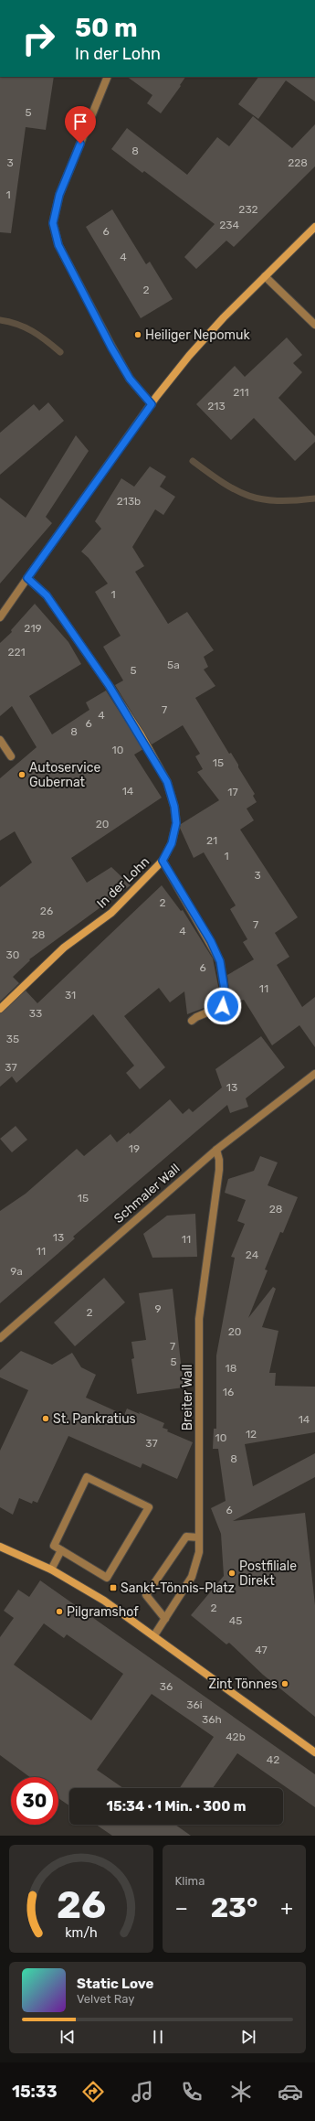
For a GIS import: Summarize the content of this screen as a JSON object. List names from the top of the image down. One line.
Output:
{"streets":{"main road":["In der Lohn"],"street":["Schmaler Wall","Breiter Wall"]},"crossings":[["Schmaler Wall","Breiter Wall"]],"places":{"other":["Heiliger Nepomuk","Autoservice Gubernat","St. Pankratius","Postfiliale Direkt","Pilgramshof","Zint Tönnes"],"transit":["Sankt-Tönnis-Platz"]},"house_numbers":["5","8","3","228","1","232","234","6","4","2","211","213","213b","1","219","221","5a","5","7","4","6","8","10","15","14","17","20","21","1","3","2","26","7","4","28","30","6","11","31","33","35","37","13","19","15","28","13","11","11","24","9a","9","2","20","7","5","18","16","14","12","10","37","8","6","2","45","47","36","36i","36h","42b","42"],"page":{"turn":["50 m","In der Lohn"],"limit":"30","trip":"15:34 · 1 Min. · 300 m","tile":"Klima","heat":["−","23°","+"],"song":["Static Love","Velvet Ray"],"tabs":"15:33","gauge":["26","km/h"]}}
